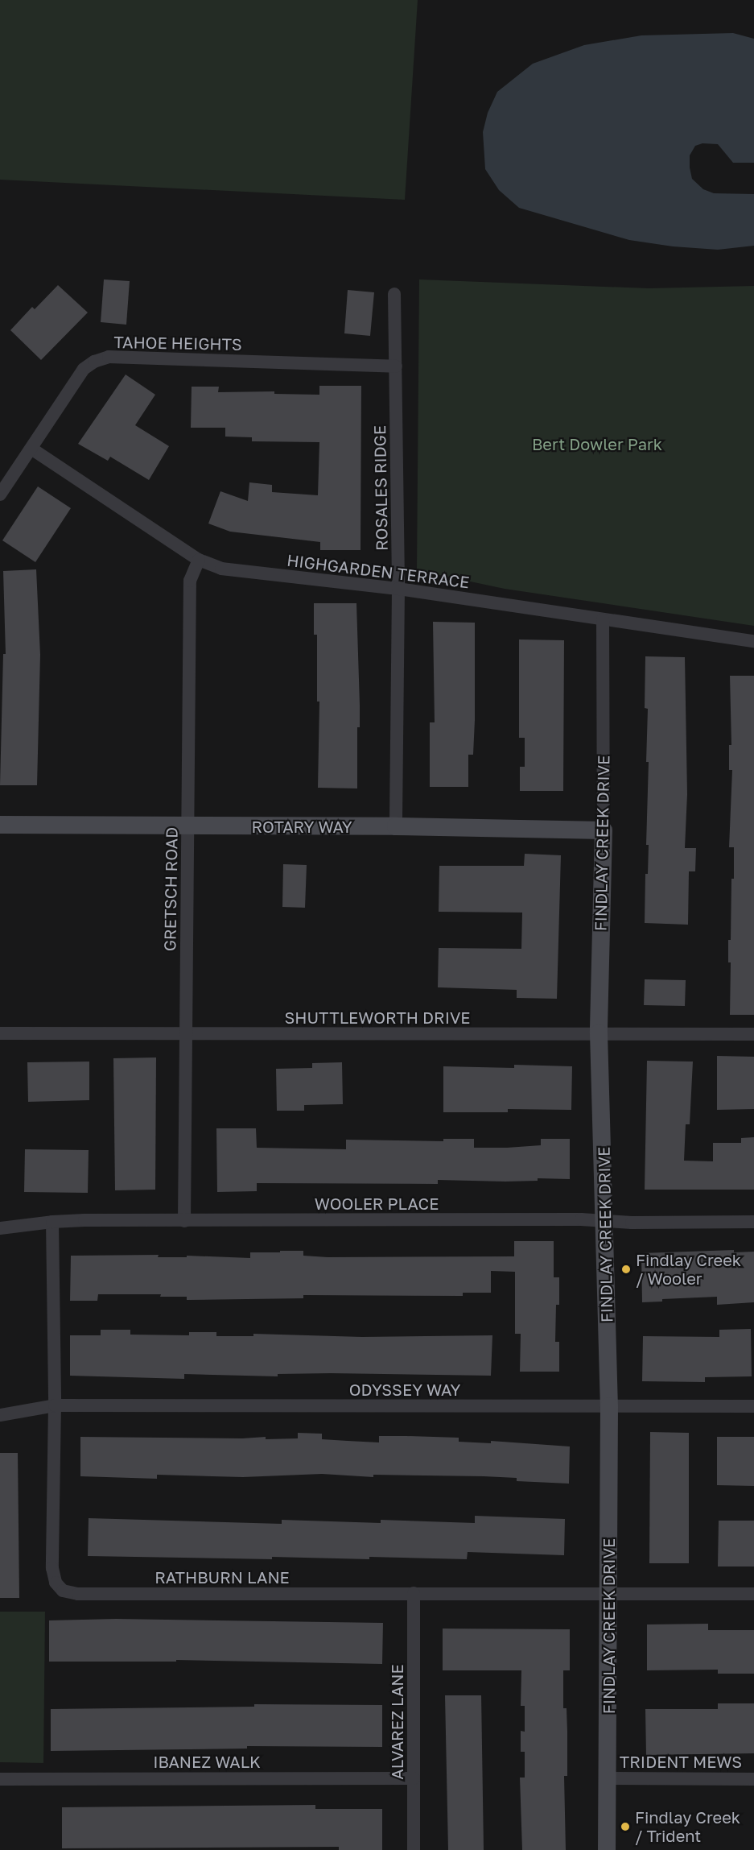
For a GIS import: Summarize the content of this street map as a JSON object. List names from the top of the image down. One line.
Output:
{"streets":{"street":["TAHOE HEIGHTS","ROSALES RIDGE","HIGHGARDEN TERRACE","ROTARY WAY","FINDLAY CREEK DRIVE","GRETSCH ROAD","SHUTTLEWORTH DRIVE","WOOLER PLACE","ODYSSEY WAY","RATHBURN LANE","ALVAREZ LANE","IBANEZ WALK","TRIDENT MEWS"]},"crossings":[["TAHOE HEIGHTS","ROSALES RIDGE"],["TAHOE HEIGHTS","HIGHGARDEN TERRACE"],["ROSALES RIDGE","HIGHGARDEN TERRACE"],["ROSALES RIDGE","ROTARY WAY"],["HIGHGARDEN TERRACE","FINDLAY CREEK DRIVE"],["HIGHGARDEN TERRACE","GRETSCH ROAD"],["ROTARY WAY","FINDLAY CREEK DRIVE"],["ROTARY WAY","GRETSCH ROAD"],["FINDLAY CREEK DRIVE","SHUTTLEWORTH DRIVE"],["FINDLAY CREEK DRIVE","WOOLER PLACE"],["FINDLAY CREEK DRIVE","ODYSSEY WAY"],["FINDLAY CREEK DRIVE","RATHBURN LANE"],["FINDLAY CREEK DRIVE","TRIDENT MEWS"],["GRETSCH ROAD","SHUTTLEWORTH DRIVE"],["GRETSCH ROAD","WOOLER PLACE"],["WOOLER PLACE","RATHBURN LANE"],["ODYSSEY WAY","RATHBURN LANE"],["RATHBURN LANE","ALVAREZ LANE"],["ALVAREZ LANE","IBANEZ WALK"]],"parks":["Bert Dowler Park"],"places":["Findlay Creek / Wooler","Findlay Creek / Trident"]}
